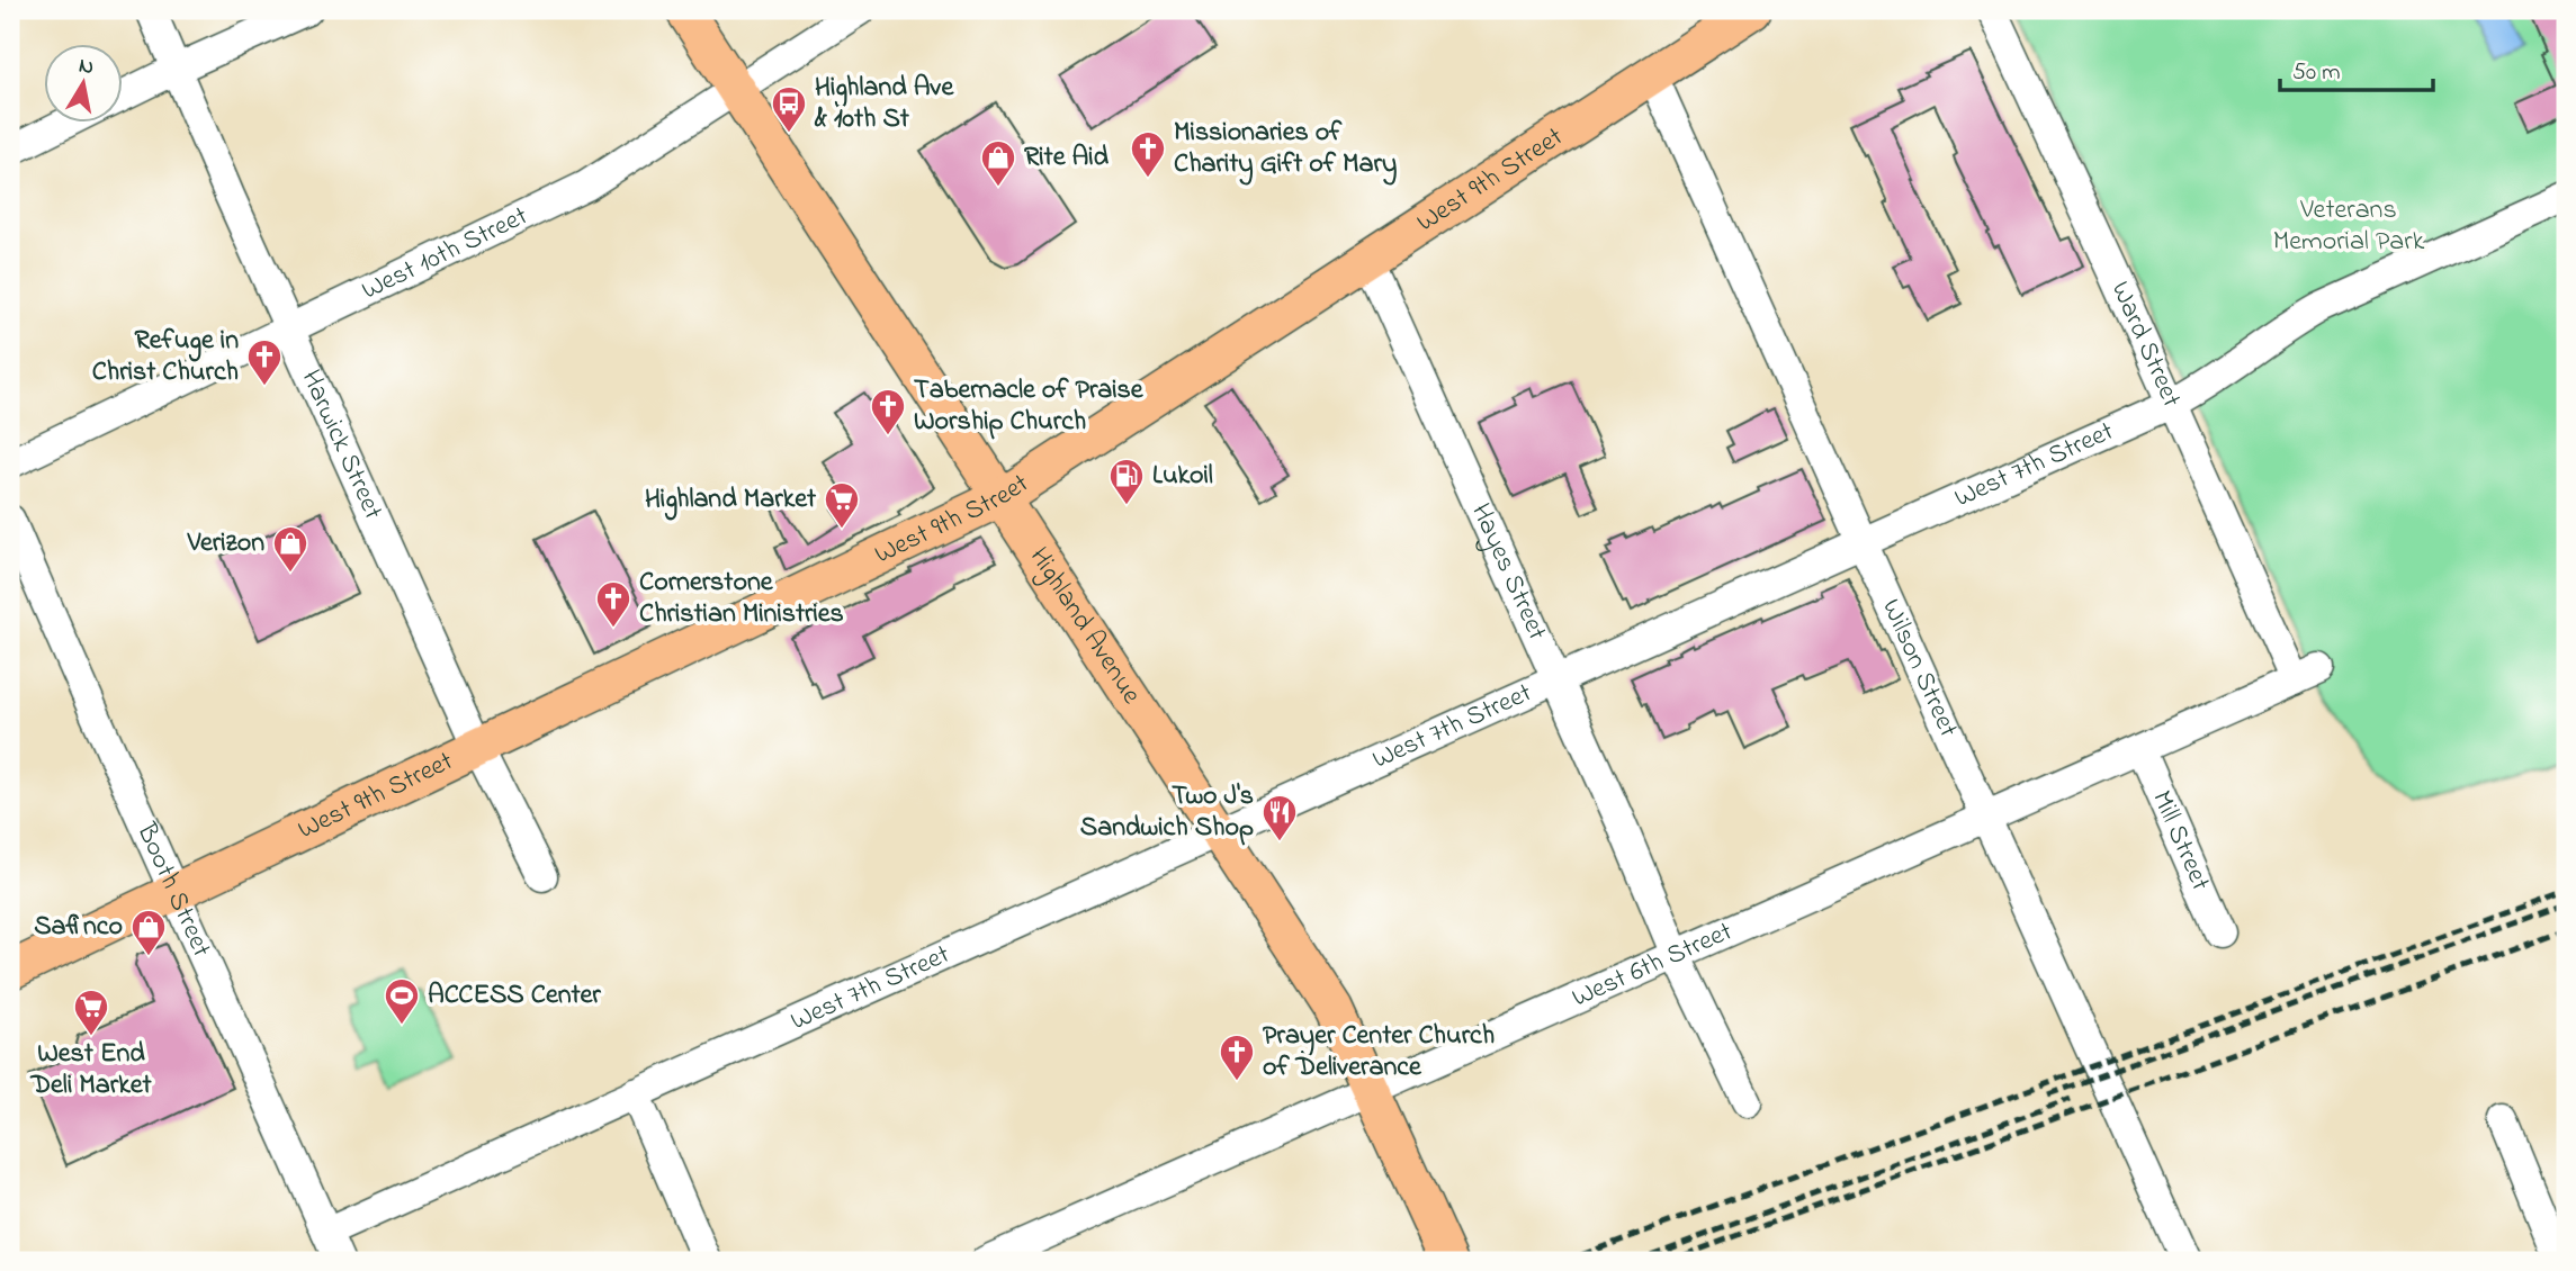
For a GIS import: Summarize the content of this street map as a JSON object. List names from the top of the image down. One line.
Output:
{"streets":{"main road":["West 9th Street","Highland Avenue"],"street":["West 10th Street","Ward Street","Harwick Street","West 7th Street","Hayes Street","Wilson Street","Mill Street","Booth Street","West 6th Street"]},"crossings":[["West 9th Street","Harwick Street"],["West 9th Street","Hayes Street"],["West 9th Street","Highland Avenue"],["West 9th Street","Wilson Street"],["West 9th Street","Booth Street"],["West 10th Street","Harwick Street"],["West 10th Street","Highland Avenue"],["Ward Street","West 7th Street"],["Ward Street","West 6th Street"],["West 7th Street","Hayes Street"],["West 7th Street","Highland Avenue"],["West 7th Street","Wilson Street"],["West 7th Street","Booth Street"],["Hayes Street","West 6th Street"],["Highland Avenue","West 6th Street"],["Wilson Street","West 6th Street"],["Mill Street","West 6th Street"]],"parks":["Veterans Memorial Park"],"places":{"bus stop":["Highland Ave & 10th St"],"church":["Missionaries of Charity Gift of Mary","Refuge in Christ Church","Tabernacle of Praise Worship Church","Cornerstone Christian Ministries","Prayer Center Church of Deliverance"],"shop":["Rite Aid","Verizon","Safinco"],"fuel station":["Lukoil"],"supermarket":["Highland Market","West End Deli Market"],"restaurant":["Two J's Sandwich Shop"],"sports":["ACCESS Center"]},"scale_bar":"50 m","north":"top"}
